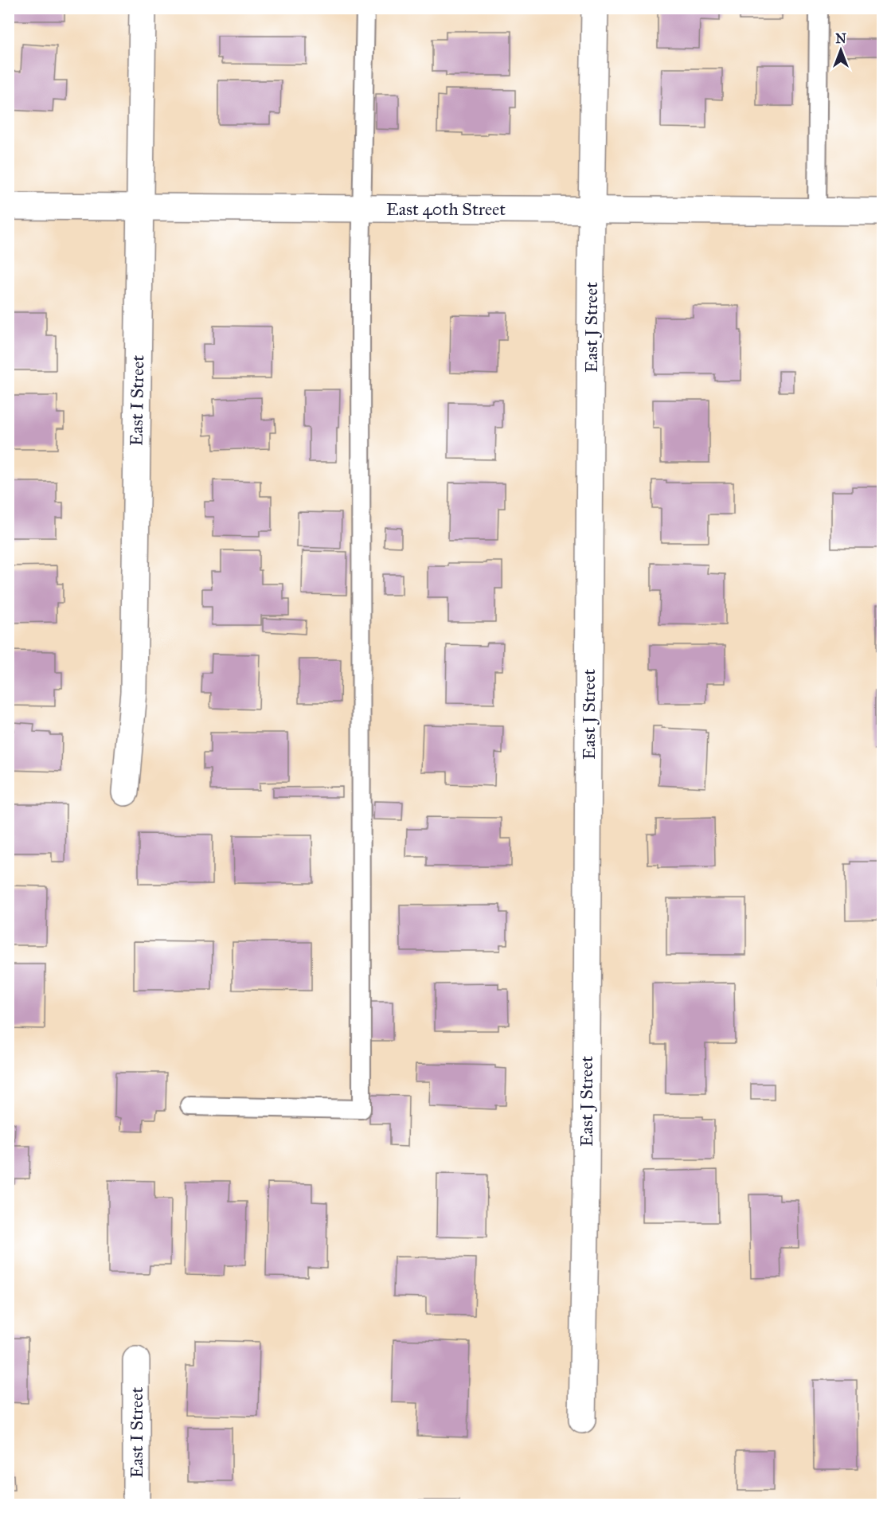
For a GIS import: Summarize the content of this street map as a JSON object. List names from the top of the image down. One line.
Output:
{"streets":{"street":["East 40th Street","East J Street","East I Street"]},"crossings":[["East 40th Street","East J Street"],["East 40th Street","East I Street"]],"north":"top"}
